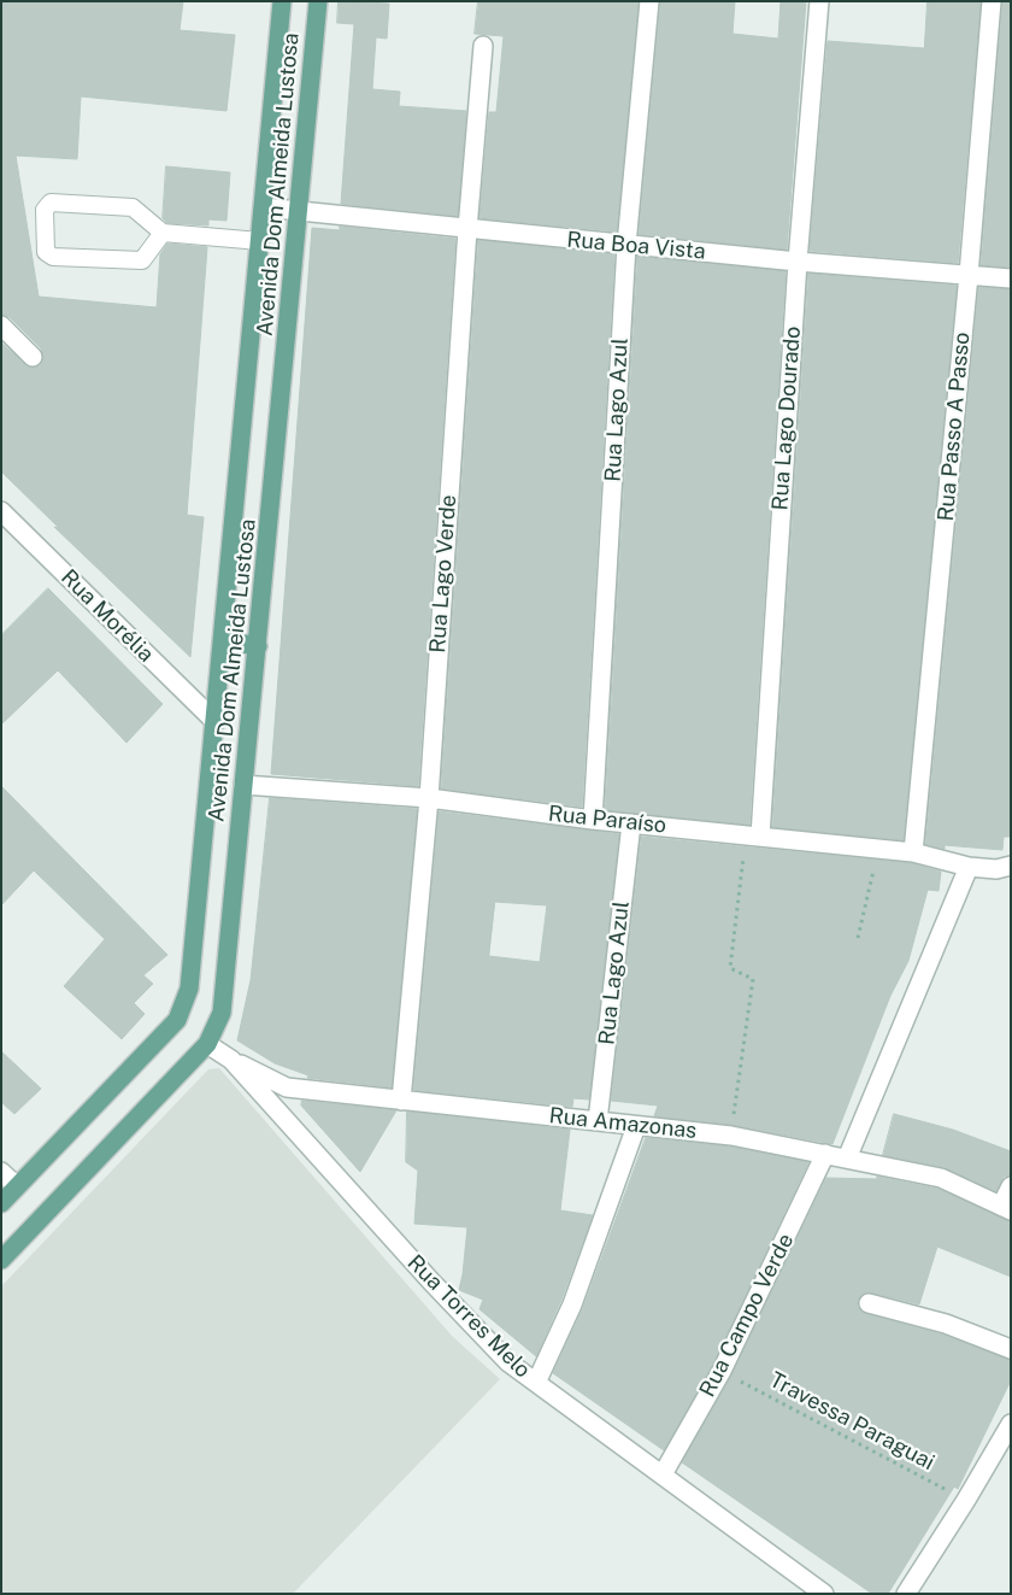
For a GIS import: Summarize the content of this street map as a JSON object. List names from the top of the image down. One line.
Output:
{"streets":{"main road":["Avenida Dom Almeida Lustosa"],"street":["Rua Boa Vista","Rua Lago Azul","Rua Lago Dourado","Rua Passo A Passo","Rua Lago Verde","Rua Morélia","Rua Paraíso","Rua Amazonas","Rua Campo Verde","Rua Torres Melo"],"path":["Travessa Paraguai"]},"crossings":[["Avenida Dom Almeida Lustosa","Rua Boa Vista"],["Avenida Dom Almeida Lustosa","Rua Morélia"],["Avenida Dom Almeida Lustosa","Rua Paraíso"],["Avenida Dom Almeida Lustosa","Rua Torres Melo"],["Rua Boa Vista","Rua Lago Azul"],["Rua Boa Vista","Rua Lago Dourado"],["Rua Boa Vista","Rua Passo A Passo"],["Rua Boa Vista","Rua Lago Verde"],["Rua Lago Azul","Rua Paraíso"],["Rua Lago Azul","Rua Amazonas"],["Rua Lago Dourado","Rua Paraíso"],["Rua Passo A Passo","Rua Paraíso"],["Rua Lago Verde","Rua Paraíso"],["Rua Lago Verde","Rua Amazonas"],["Rua Amazonas","Rua Campo Verde"],["Rua Amazonas","Rua Torres Melo"],["Rua Campo Verde","Rua Torres Melo"],["Rua Campo Verde","Travessa Paraguai"]]}
